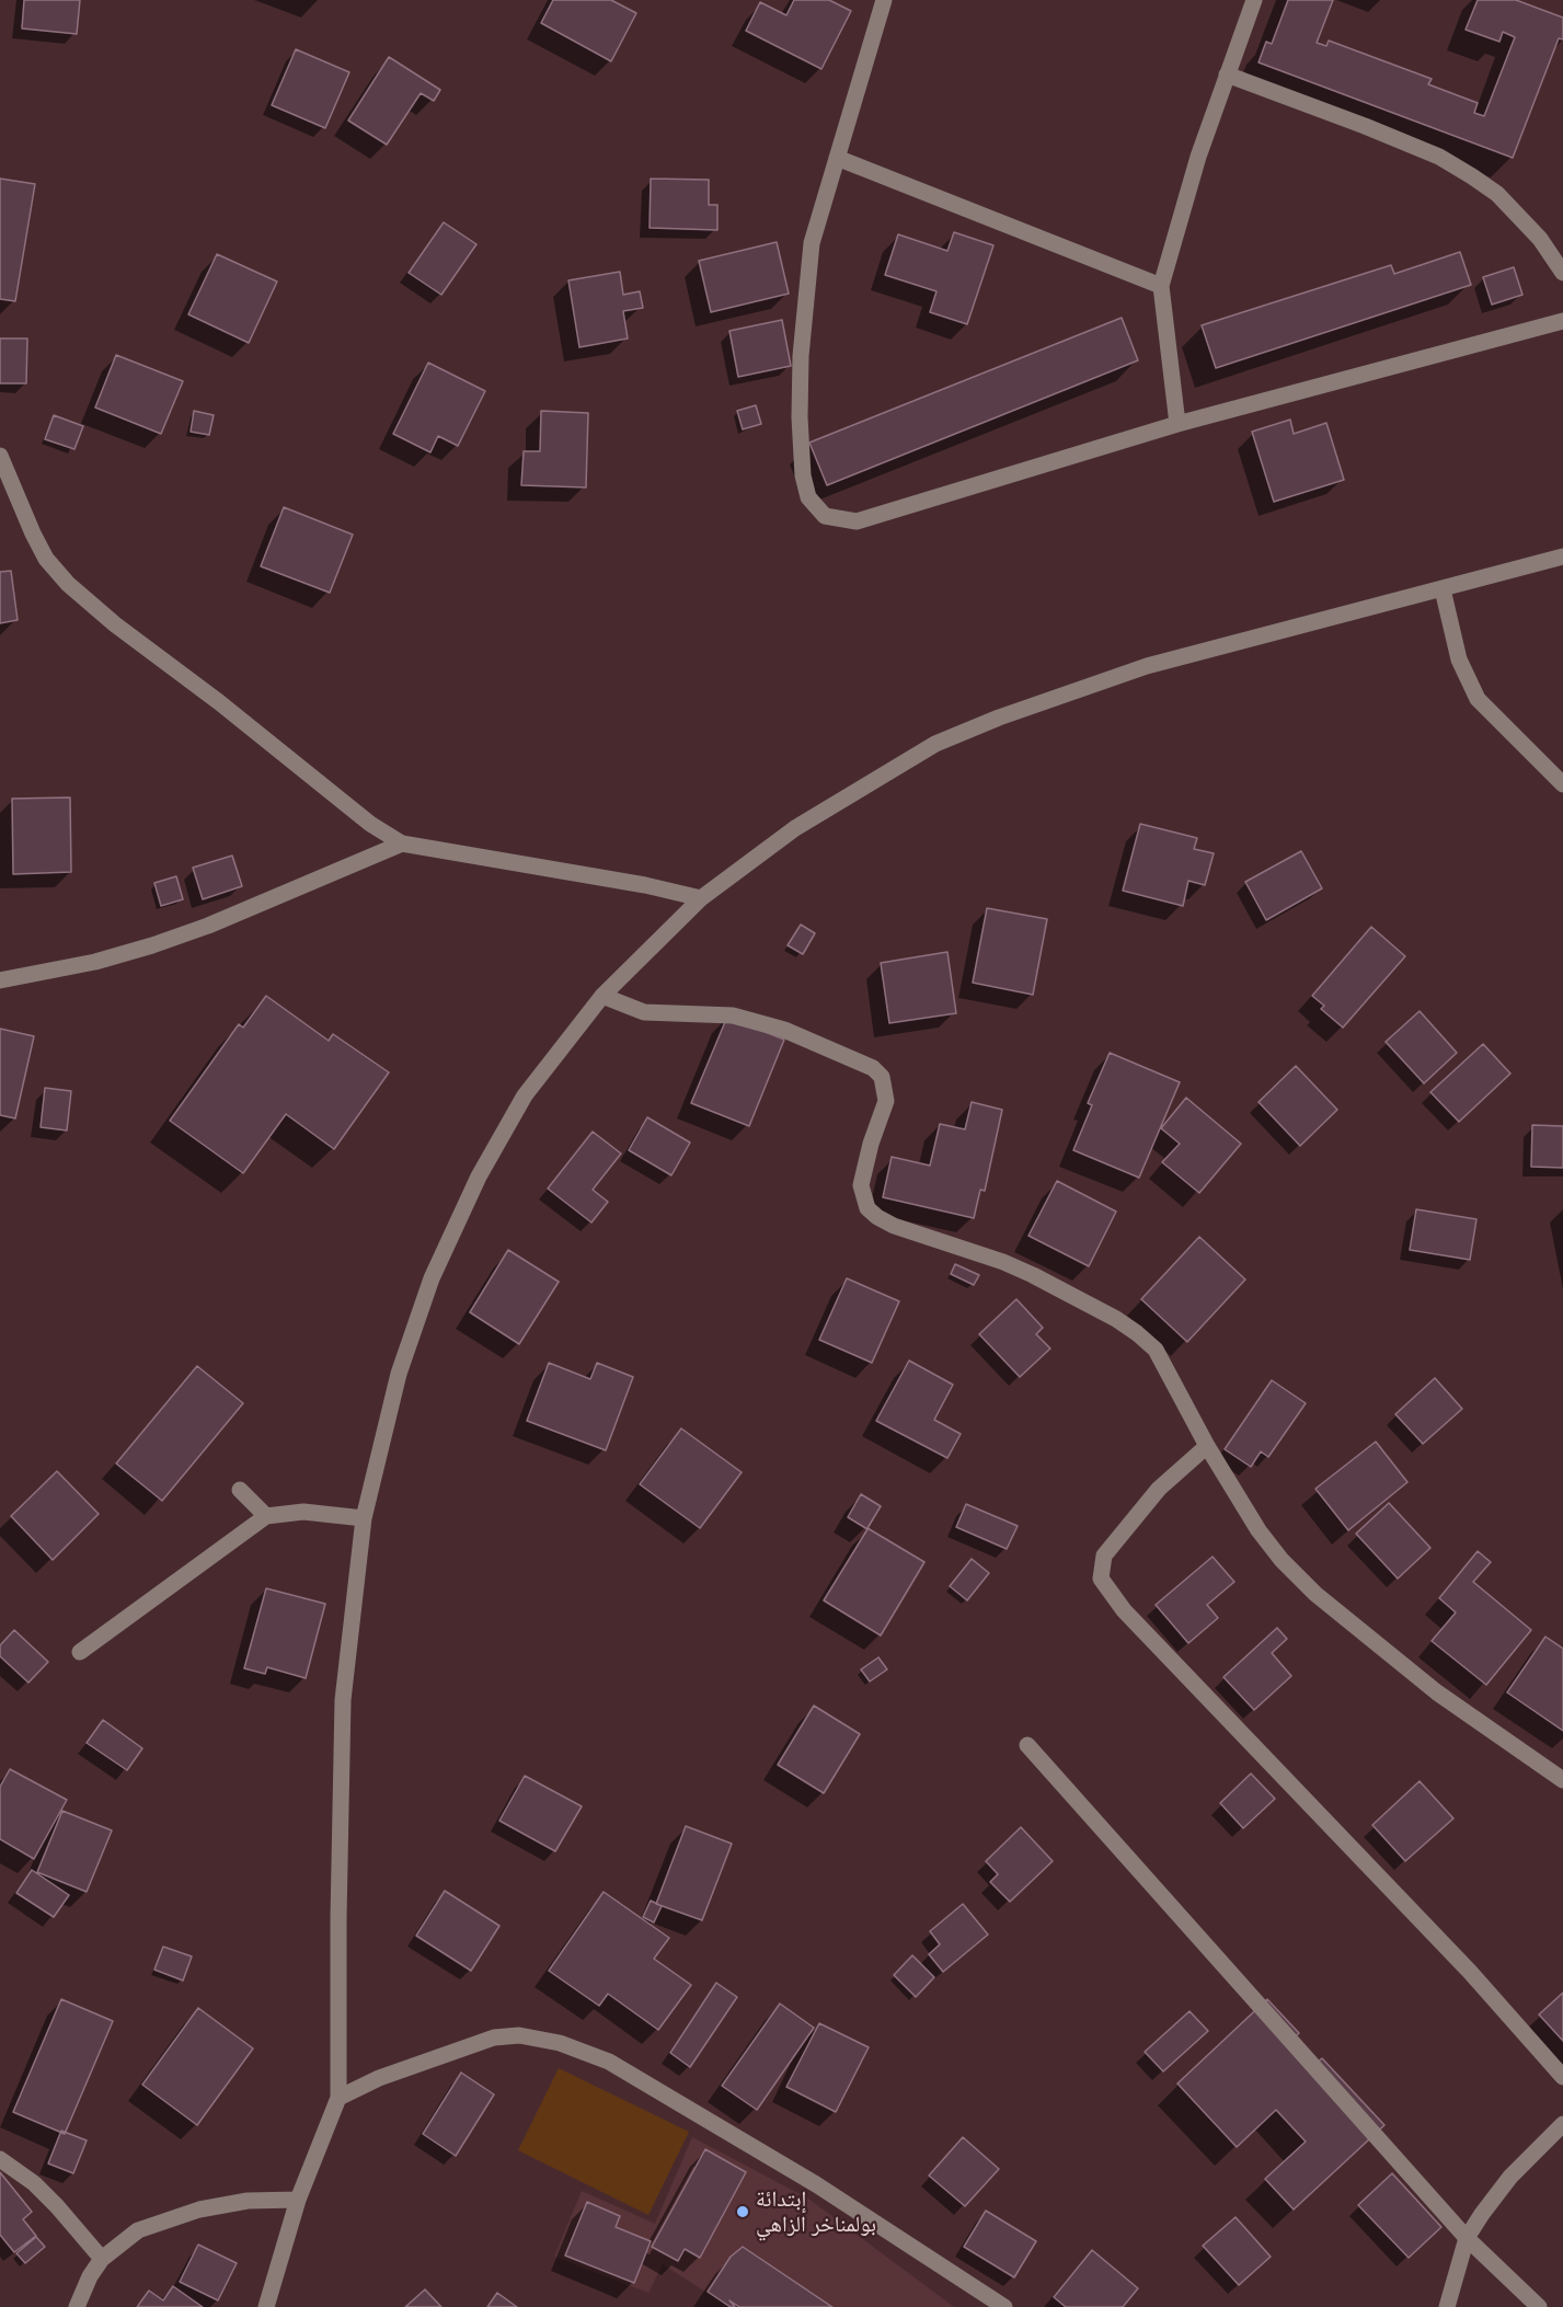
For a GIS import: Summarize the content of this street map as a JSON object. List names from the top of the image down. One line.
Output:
{"places":["إبتدائة بولمناخر الزاهي"]}
